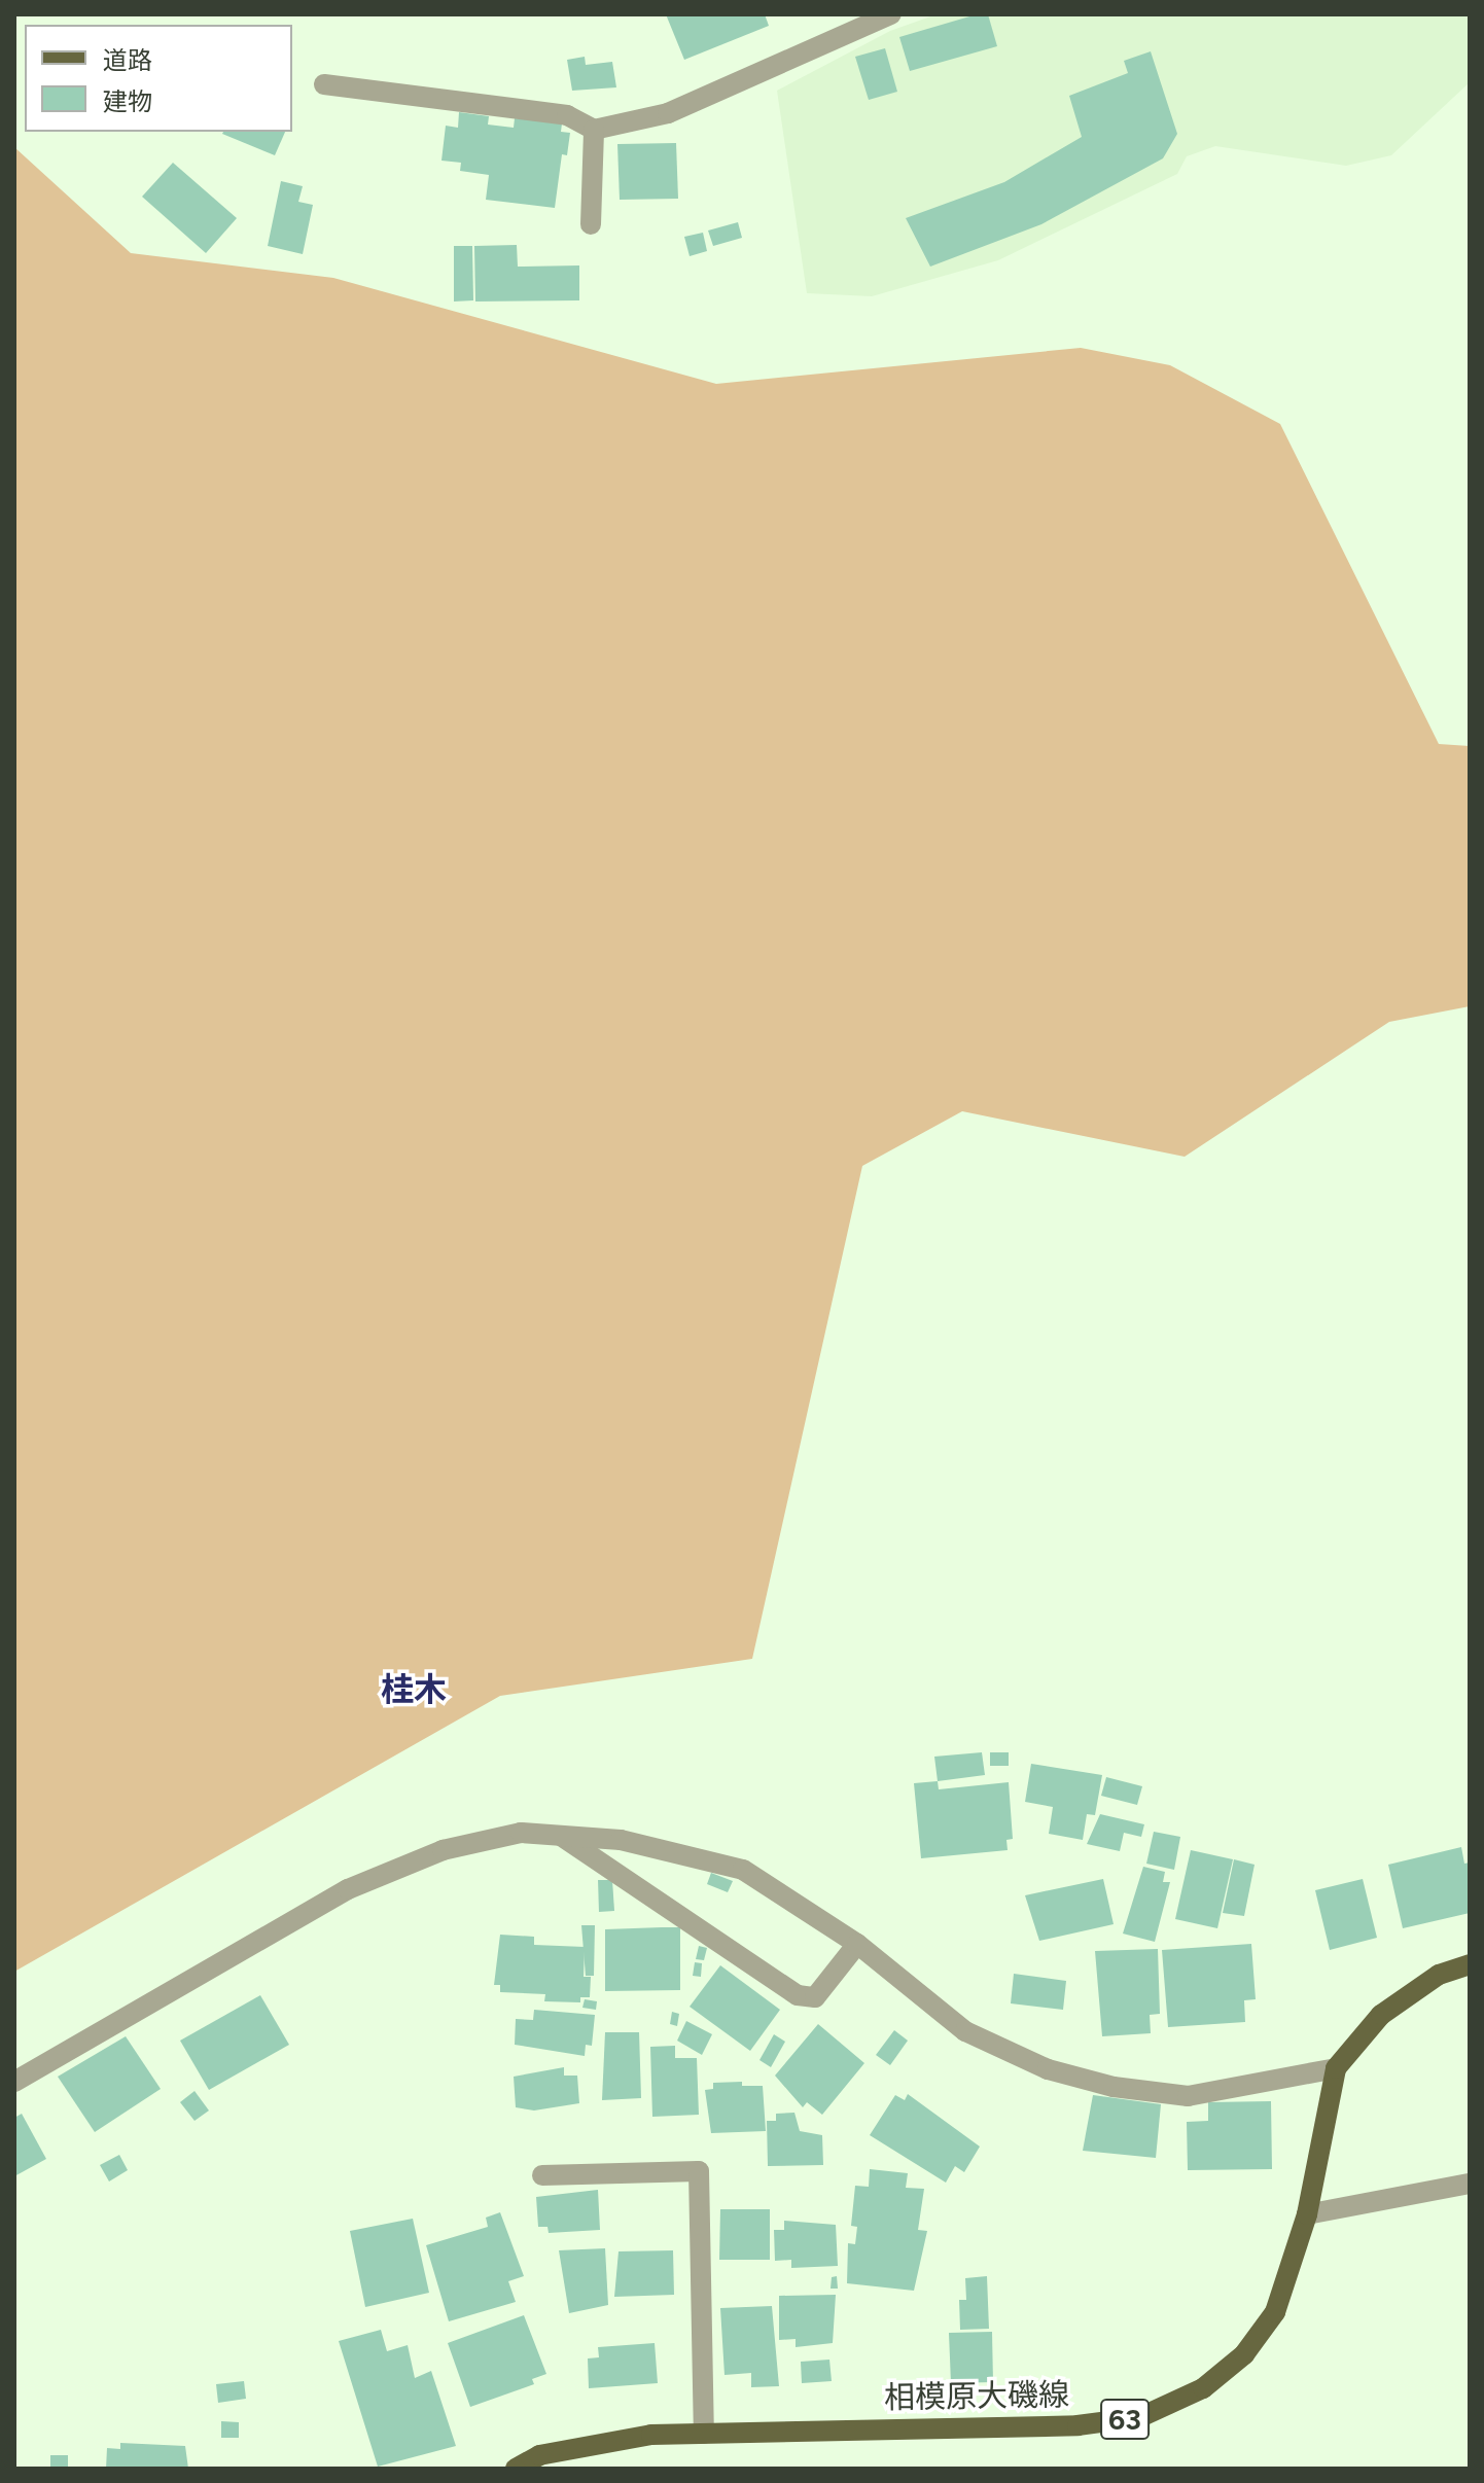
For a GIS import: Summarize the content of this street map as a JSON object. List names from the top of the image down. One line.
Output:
{"streets":{"main road":["相模原大磯線","63"]},"districts":["桂木"],"legend":["道路","建物"]}
